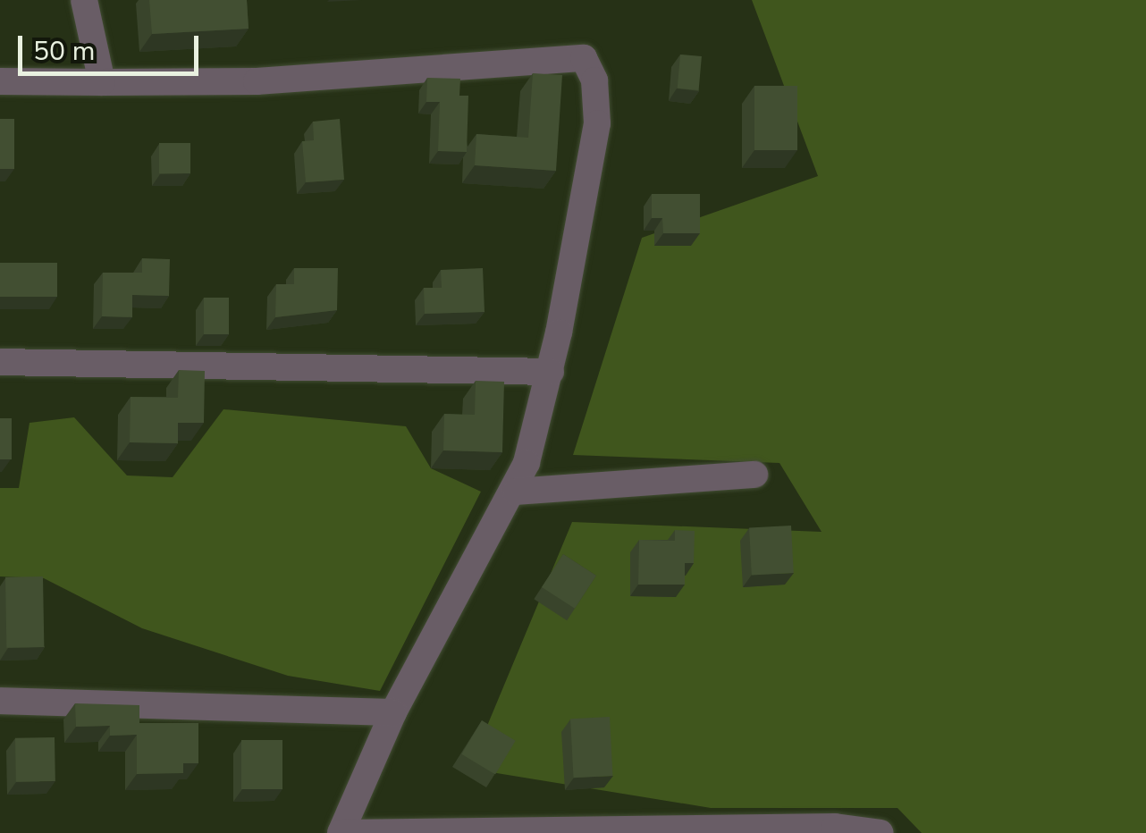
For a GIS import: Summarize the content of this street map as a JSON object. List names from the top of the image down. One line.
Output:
{"scale_bar":"50 m"}
